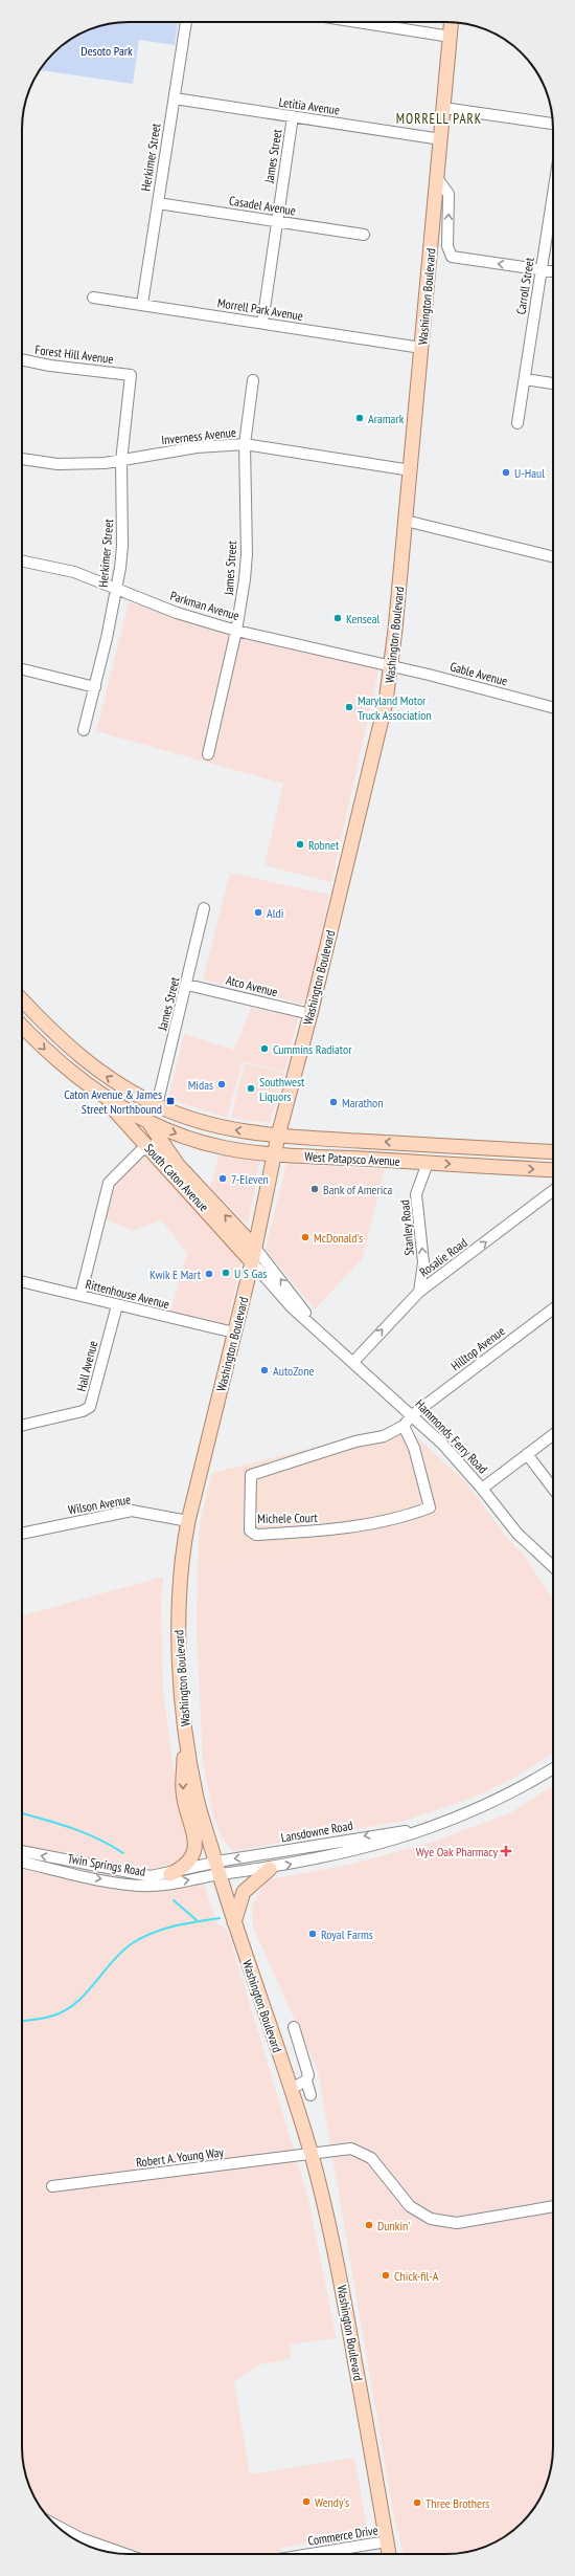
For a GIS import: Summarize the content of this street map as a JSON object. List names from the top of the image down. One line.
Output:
{"streets":{"main road":["Washington Boulevard","West Patapsco Avenue","South Caton Avenue"],"street":["Letitia Avenue","James Street","Herkimer Street","Casadel Avenue","Carroll Street","Morrell Park Avenue","Forest Hill Avenue","Inverness Avenue","Parkman Avenue","Gable Avenue","Atco Avenue","Stanley Road","Rosalie Road","Rittenhouse Avenue","Hilltop Avenue","Hall Avenue","Hammonds Ferry Road","Wilson Avenue","Michele Court","Lansdowne Road","Twin Springs Road","Robert A. Young Way","Commerce Drive"]},"crossings":[["Letitia Avenue","James Street"],["Letitia Avenue","Herkimer Street"],["Letitia Avenue","Washington Boulevard"],["James Street","Casadel Avenue"],["James Street","Morrell Park Avenue"],["James Street","Inverness Avenue"],["James Street","Parkman Avenue"],["James Street","Atco Avenue"],["James Street","West Patapsco Avenue"],["James Street","South Caton Avenue"],["Herkimer Street","Casadel Avenue"],["Herkimer Street","Morrell Park Avenue"],["Herkimer Street","Forest Hill Avenue"],["Herkimer Street","Inverness Avenue"],["Herkimer Street","Parkman Avenue"],["Washington Boulevard","Morrell Park Avenue"],["Washington Boulevard","Inverness Avenue"],["Washington Boulevard","Parkman Avenue"],["Washington Boulevard","Gable Avenue"],["Washington Boulevard","Atco Avenue"],["Washington Boulevard","West Patapsco Avenue"],["Washington Boulevard","South Caton Avenue"],["Washington Boulevard","Rittenhouse Avenue"],["Washington Boulevard","Hammonds Ferry Road"],["Washington Boulevard","Wilson Avenue"],["Washington Boulevard","Lansdowne Road"],["Washington Boulevard","Twin Springs Road"],["Washington Boulevard","Robert A. Young Way"],["Washington Boulevard","Commerce Drive"],["Parkman Avenue","Gable Avenue"],["West Patapsco Avenue","South Caton Avenue"],["West Patapsco Avenue","Stanley Road"],["South Caton Avenue","Hammonds Ferry Road"],["Stanley Road","Rosalie Road"],["Rosalie Road","Hammonds Ferry Road"],["Rittenhouse Avenue","Hall Avenue"],["Hilltop Avenue","Hammonds Ferry Road"],["Hilltop Avenue","Michele Court"],["Hammonds Ferry Road","Michele Court"],["Lansdowne Road","Twin Springs Road"]],"one_way":["Stanley Road","Rosalie Road"],"districts":["MORRELL PARK"],"parks":["Desoto Park"],"places":{"other":["Aramark","U-Haul","Kenseal","Maryland Motor Truck Association","Robnet","Aldi","Cummins Radiator","Midas","Southwest Liquors","Marathon","7-Eleven","Bank of America","McDonald's","U S Gas","Kwik E Mart","AutoZone","Royal Farms","Dunkin'","Chick-fil-A","Wendy's","Three Brothers"],"transit":["Caton Avenue & James Street Northbound"],"health":["Wye Oak Pharmacy"]}}
